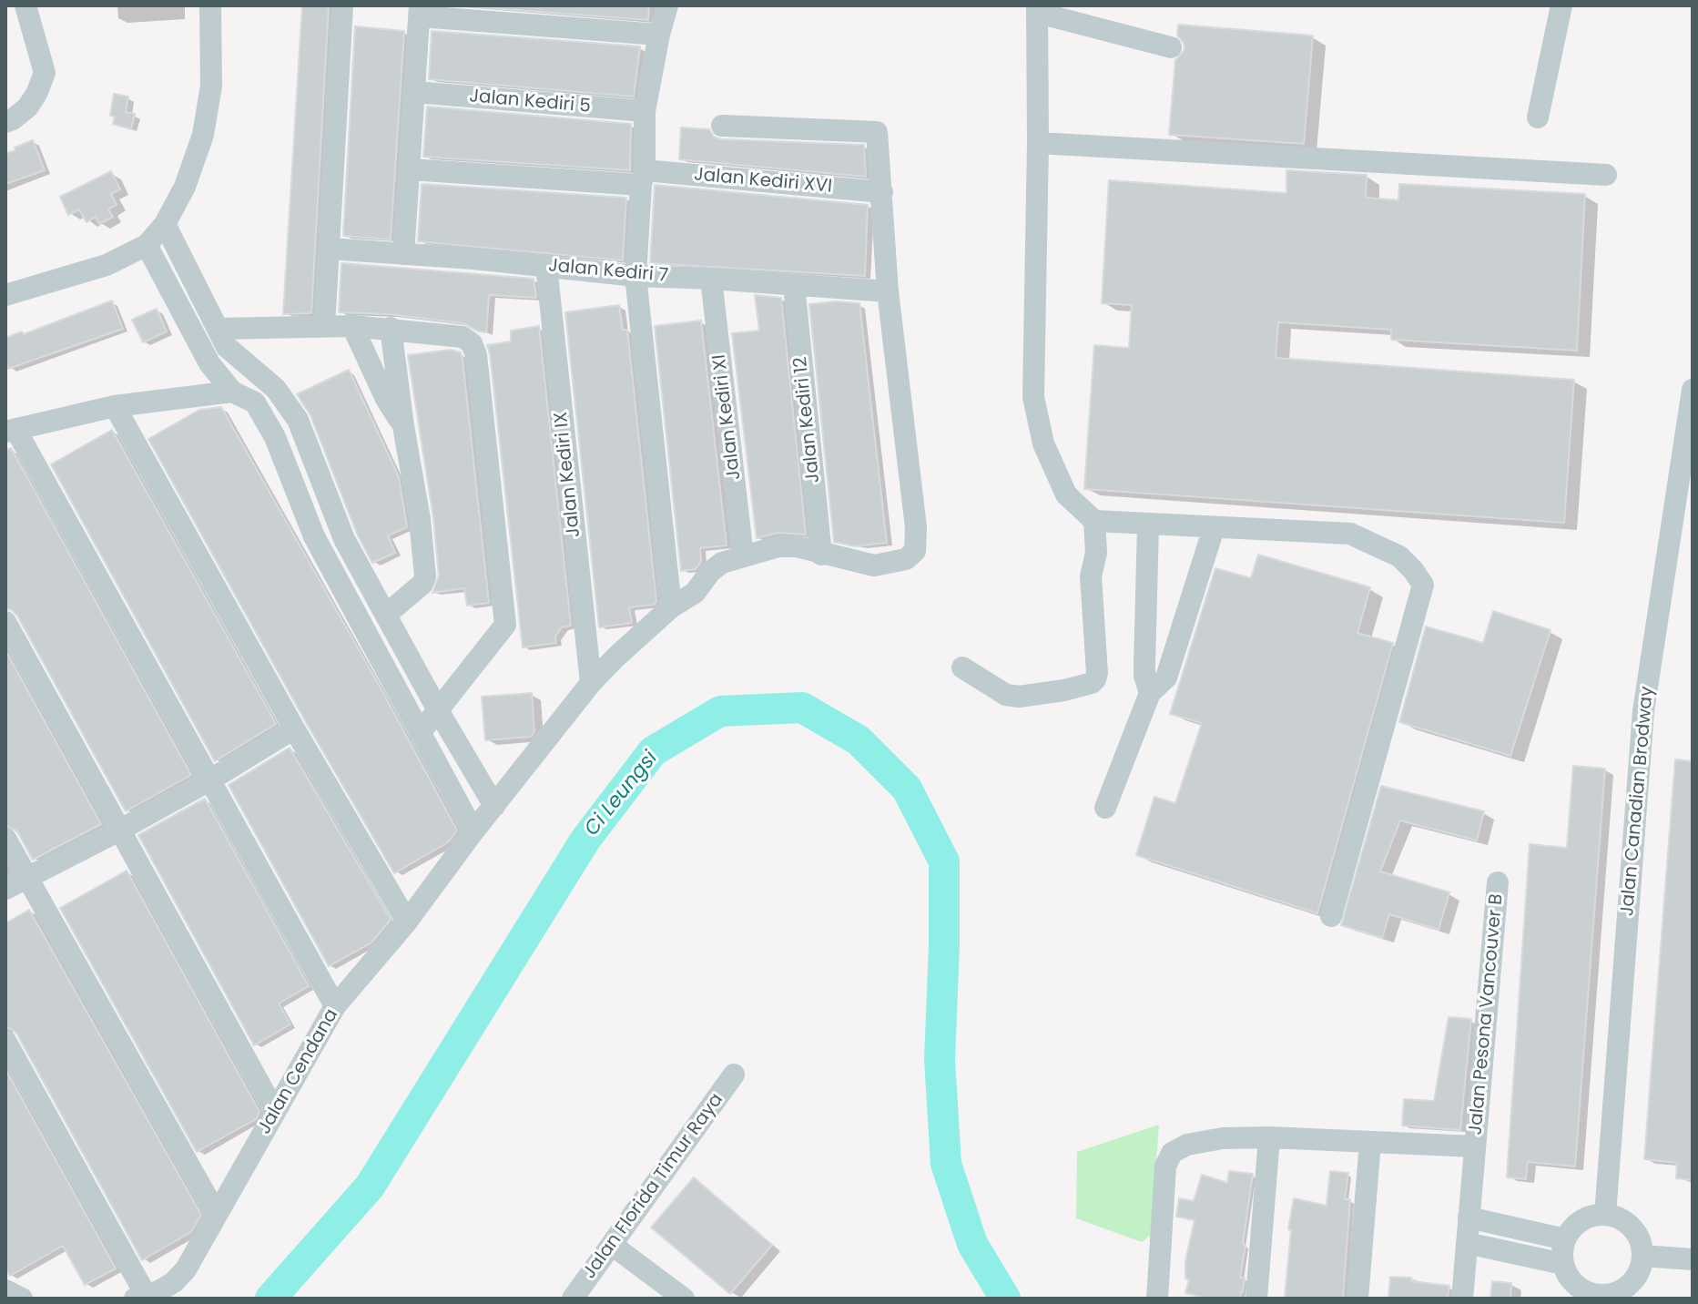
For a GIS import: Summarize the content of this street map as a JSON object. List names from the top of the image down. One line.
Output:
{"streets":{"street":["Jalan Kediri 5","Jalan Kediri XVI","Jalan Kediri 7","Jalan Kediri XI","Jalan Kediri 12","Jalan Kediri IX","Jalan Canadian Brodway","Jalan Pesona Vancouver B","Jalan Cendana","Jalan Florida Timur Raya"]},"crossings":[["Jalan Kediri 7","Jalan Kediri XI"],["Jalan Kediri 7","Jalan Kediri 12"],["Jalan Kediri 7","Jalan Kediri IX"],["Jalan Kediri 7","Jalan Cendana"],["Jalan Kediri XI","Jalan Cendana"],["Jalan Kediri 12","Jalan Cendana"],["Jalan Kediri IX","Jalan Cendana"]],"water":["Ci Leungsi"]}
